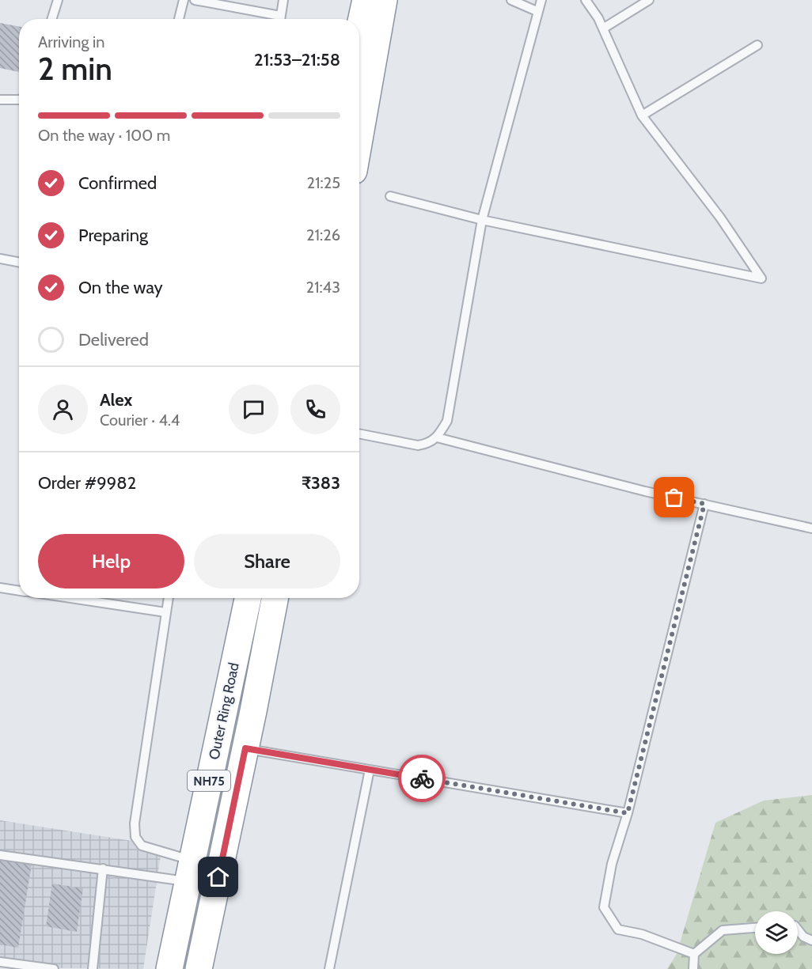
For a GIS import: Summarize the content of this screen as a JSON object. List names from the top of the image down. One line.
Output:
{"streets":{"highway":["Outer Ring Road","NH75"]},"page":{"heading":["2 min","Arriving in","21:53–21:58"],"panel":["Alex","Courier · 4.4","Order #9982","₹383"],"bar":"On the way · 100 m","list":[["Confirmed","21:25"],["Preparing","21:26"],["On the way","21:43"],"Delivered"],"buttons":["Help","Share"]}}
